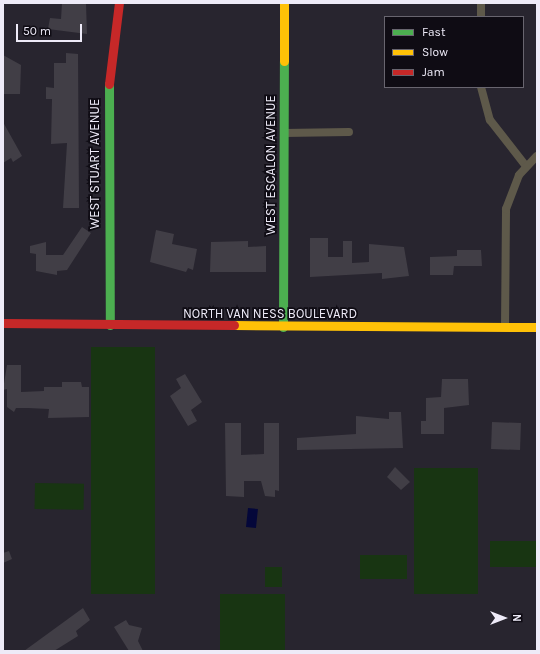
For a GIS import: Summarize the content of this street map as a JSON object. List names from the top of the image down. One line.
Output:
{"streets":{"street":["WEST STUART AVENUE","WEST ESCALON AVENUE","NORTH VAN NESS BOULEVARD"]},"crossings":[["WEST STUART AVENUE","NORTH VAN NESS BOULEVARD"],["WEST ESCALON AVENUE","NORTH VAN NESS BOULEVARD"]],"legend":["Fast","Slow","Jam"],"scale_bar":"50 m","north":"right"}
